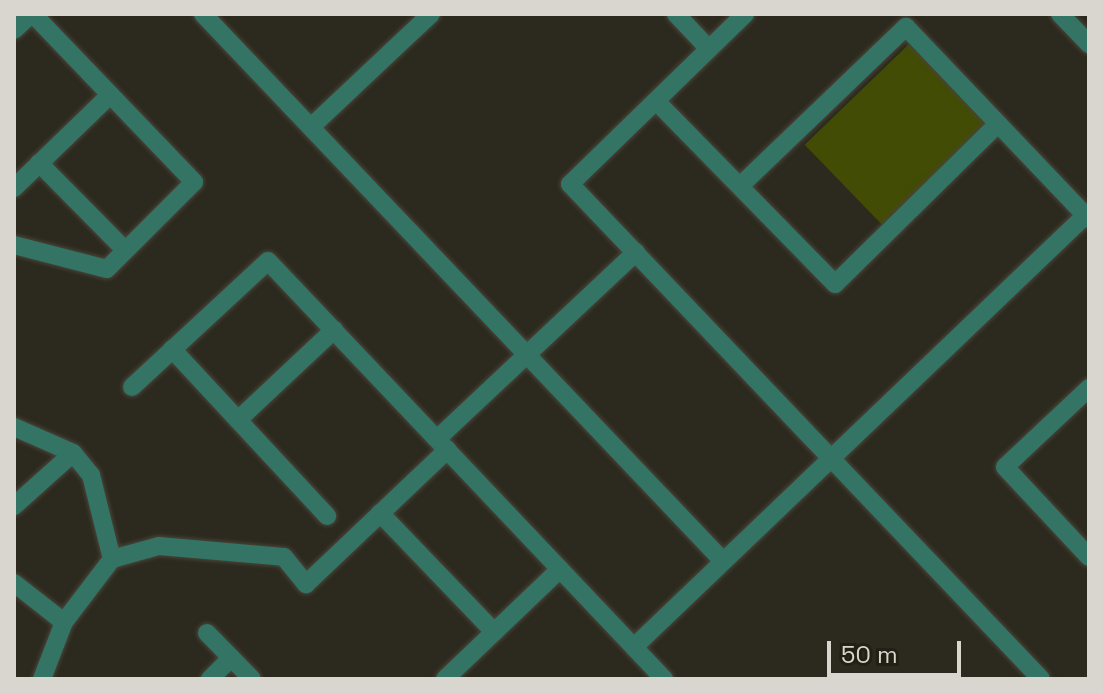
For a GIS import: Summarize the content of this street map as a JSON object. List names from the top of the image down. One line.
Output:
{"scale_bar":"50 m"}
